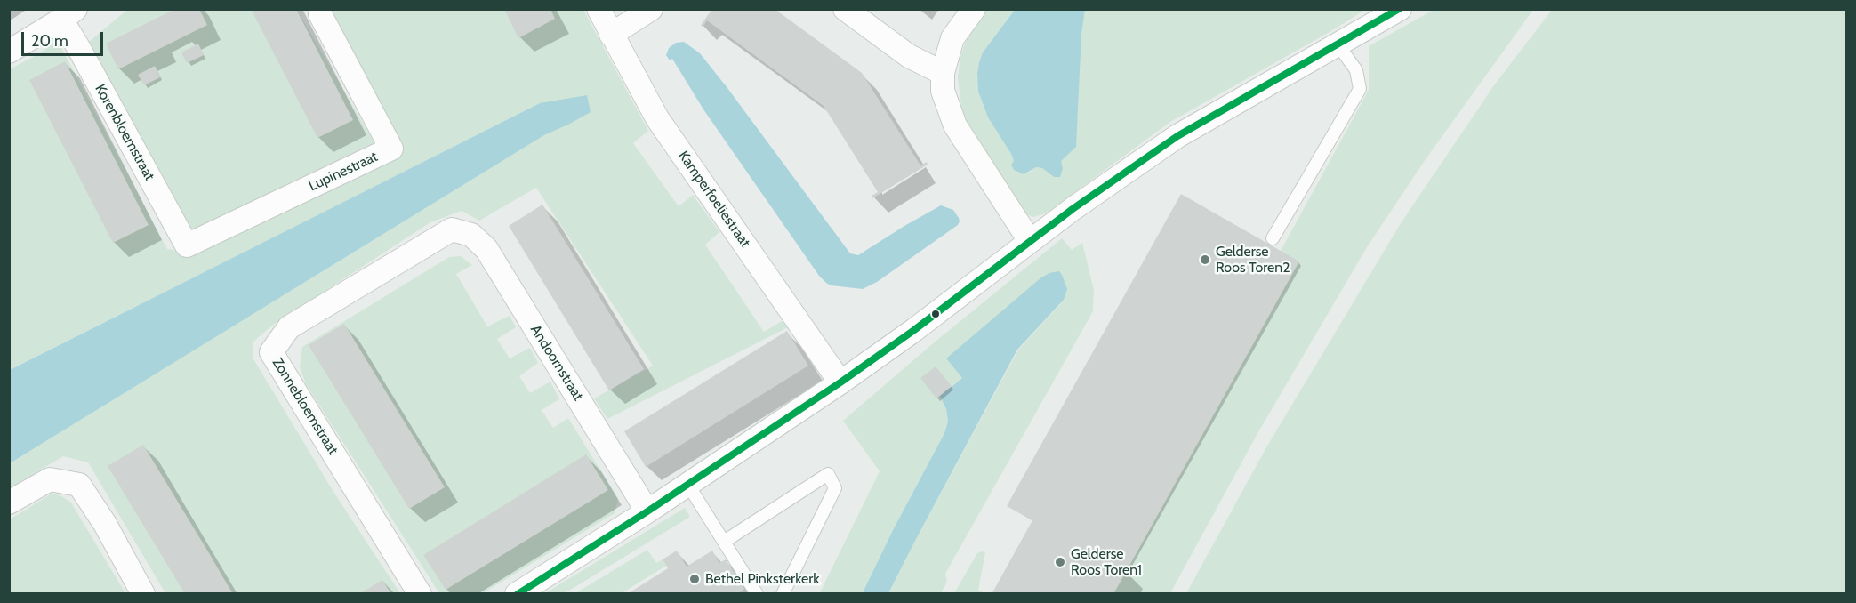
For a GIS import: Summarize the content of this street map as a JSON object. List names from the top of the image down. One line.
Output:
{"streets":{"street":["Korenbloemstraat","Lupinestraat","Kamperfoeliestraat","Andoornstraat","Zonnebloemstraat"]},"crossings":[["Korenbloemstraat","Lupinestraat"],["Andoornstraat","Zonnebloemstraat"]],"places":["Gelderse Roos Toren2","Gelderse Roos Toren1","Bethel Pinksterkerk"],"scale_bar":"20 m"}
